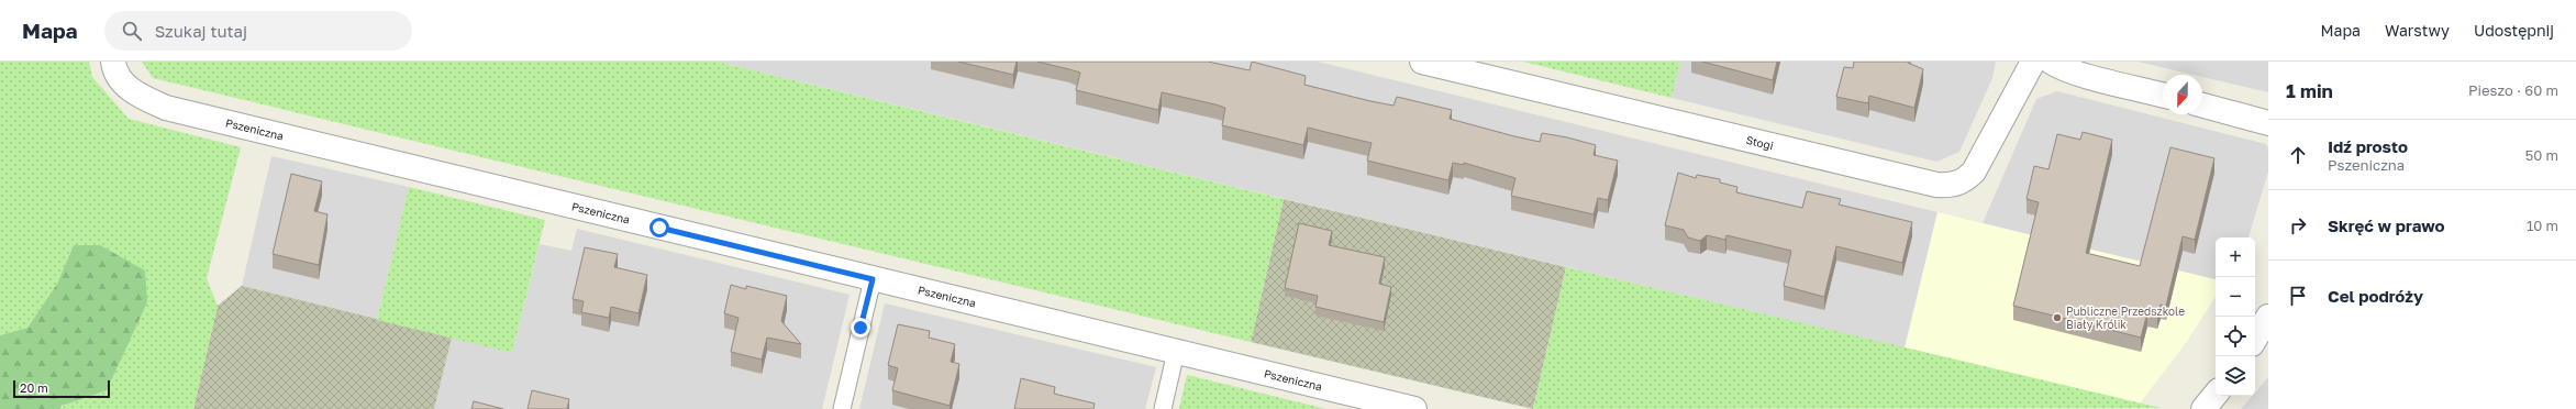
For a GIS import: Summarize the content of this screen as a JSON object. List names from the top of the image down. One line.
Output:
{"streets":{"street":["Pszeniczna","Stogi"]},"places":["Publiczne Przedszkole Biały Królik"],"scale_bar":"20 m","north":"bottom","page":{"header":"Mapa","search":"Szukaj tutaj","nav":["Mapa","Warstwy","Udostępnij"],"heading":["1 min","Pieszo · 60 m"],"list":[["Idź prosto","Pszeniczna","50 m"],["Skręć w prawo","10 m"],"Cel podróży"],"map_buttons":["+","−"],"scale":"20 m"}}
